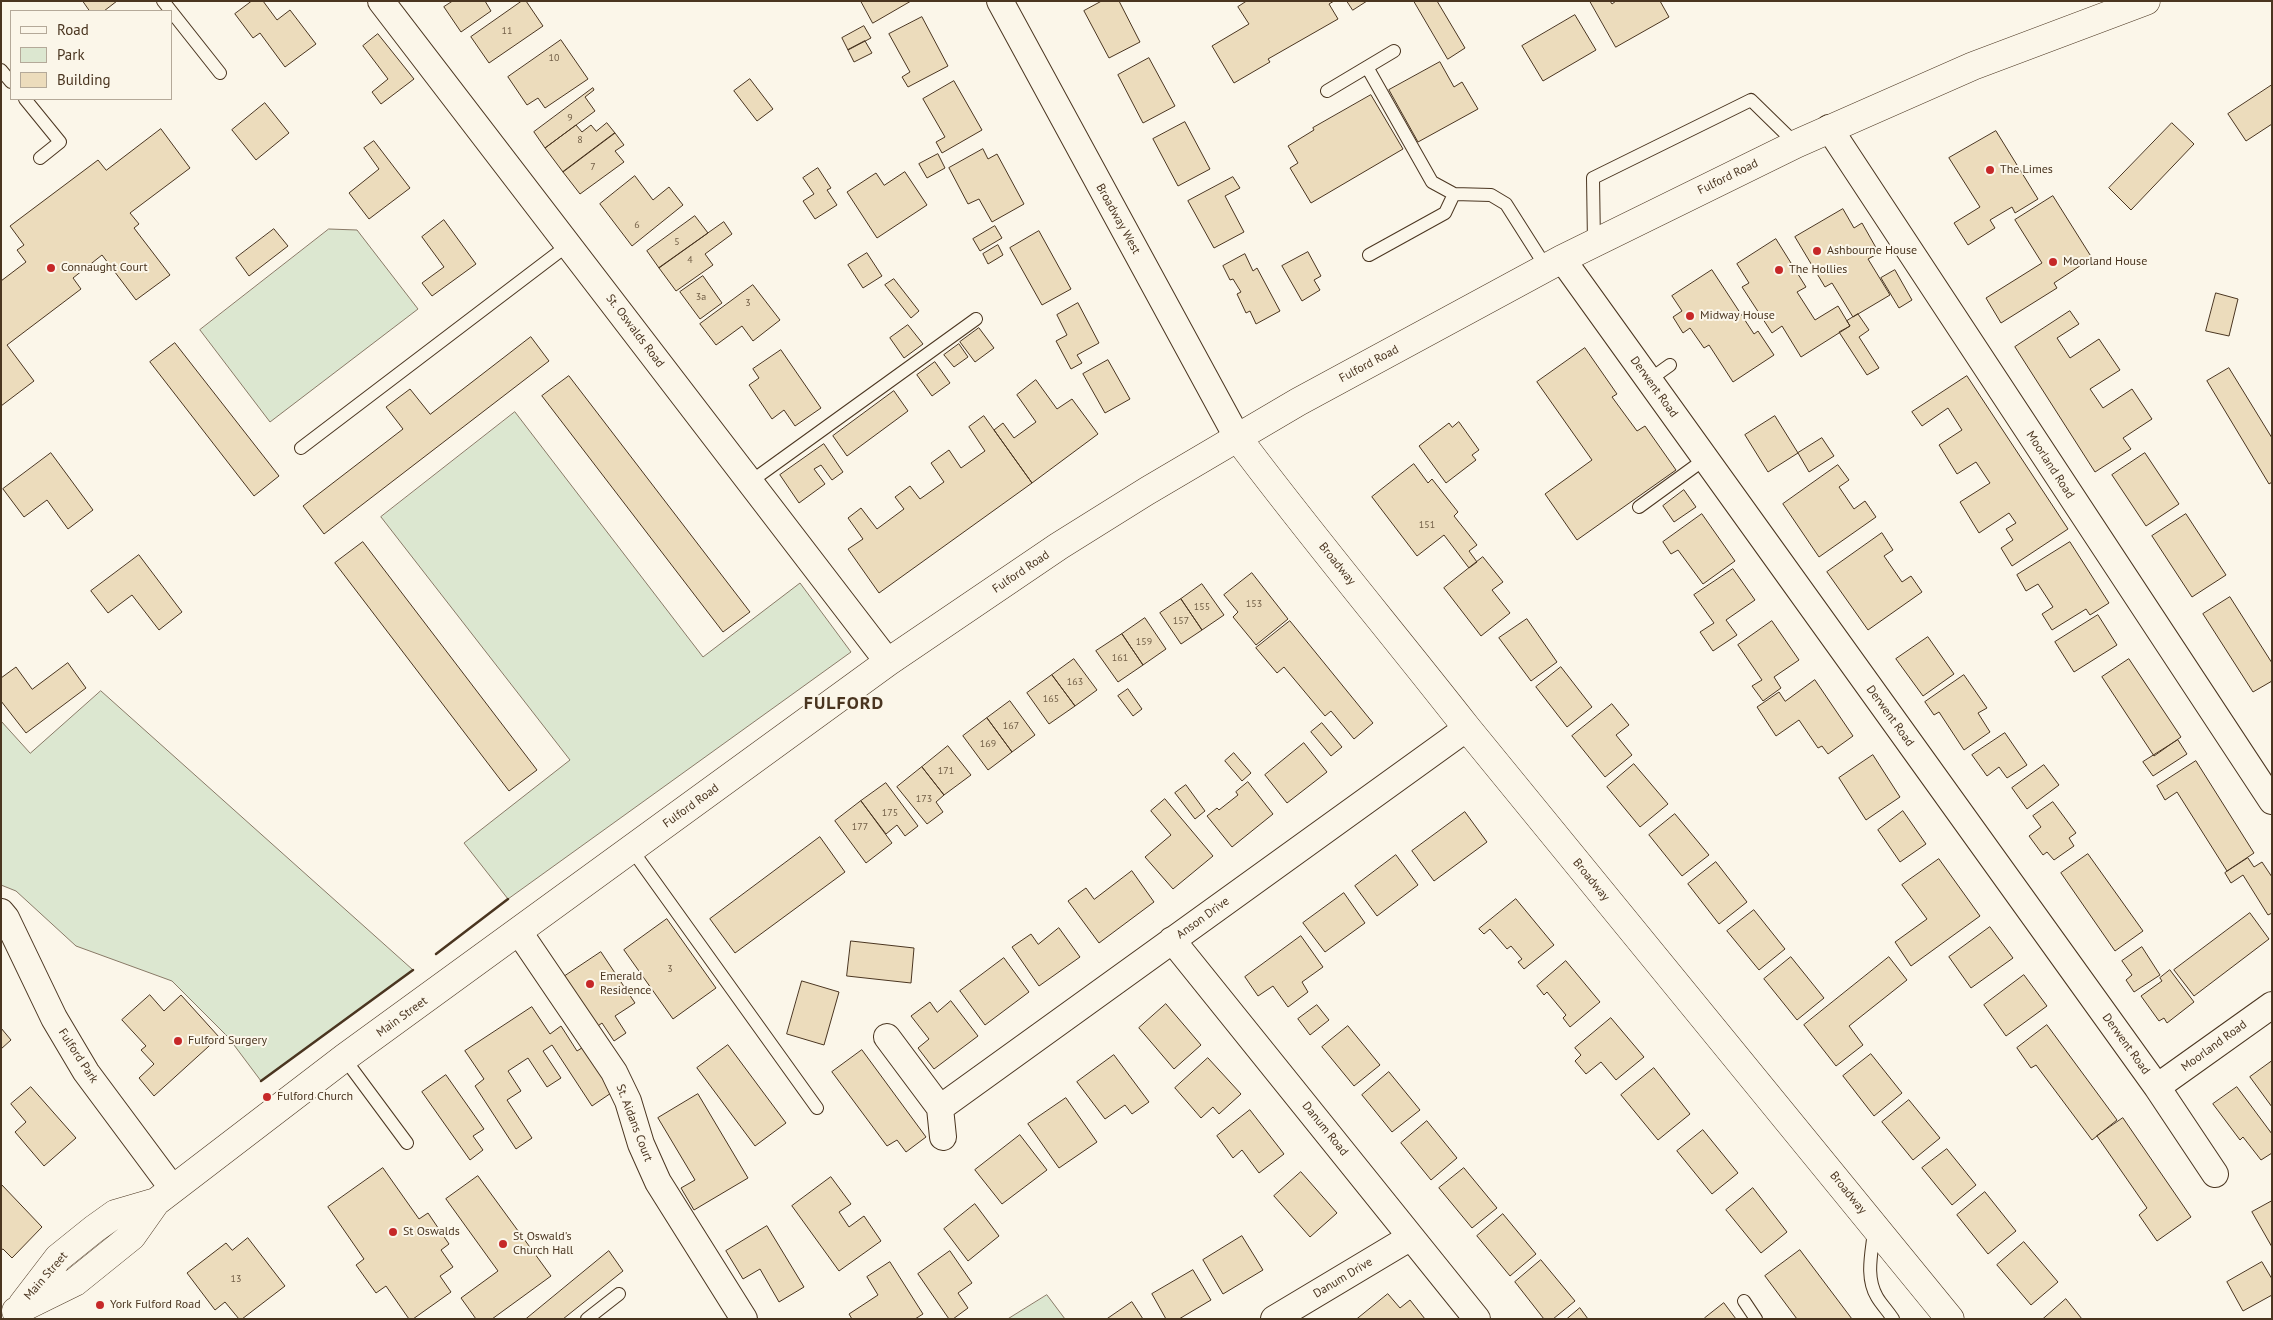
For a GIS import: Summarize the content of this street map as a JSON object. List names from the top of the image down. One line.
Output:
{"streets":{"main road":["Fulford Road","Broadway","Main Street"],"street":["Broadway West","St. Oswalds Road","Derwent Road","Moorland Road","Anson Drive","Fulford Park","St. Aidans Court","Danum Road","Danum Drive"]},"crossings":[["Fulford Road","Broadway West"],["Fulford Road","St. Oswalds Road"],["Fulford Road","Derwent Road"],["Fulford Road","Moorland Road"],["Fulford Road","Broadway"],["Fulford Road","Main Street"],["Broadway West","Broadway"],["Derwent Road","Moorland Road"],["Broadway","Anson Drive"],["Anson Drive","Danum Road"],["Main Street","Fulford Park"],["Main Street","St. Aidans Court"],["Danum Road","Danum Drive"]],"districts":["FULFORD"],"places":["The Limes","Ashbourne House","Moorland House","Connaught Court","The Hollies","Midway House","Emerald Residence","Fulford Surgery","Fulford Church","St Oswalds","St Oswald's Church Hall","York Fulford Road"],"house_numbers":["11","10","9","8","7","6","5","4","3a","3","151","153","155","157","159","161","163","165","167","169","171","173","175","177","3","13"],"legend":["Road","Park","Building"]}
